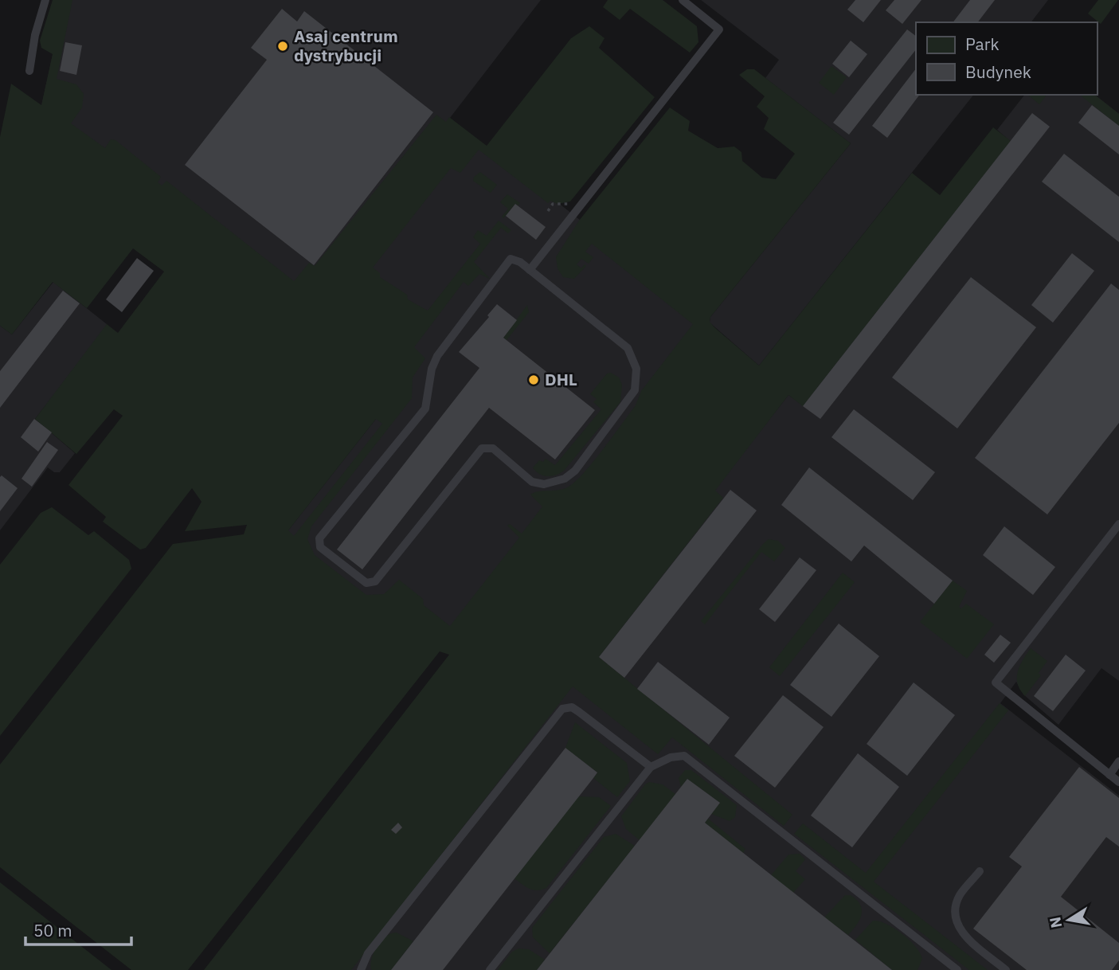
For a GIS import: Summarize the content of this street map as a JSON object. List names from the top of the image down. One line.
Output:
{"places":["Asaj centrum dystrybucji","DHL"],"legend":["Park","Budynek"],"scale_bar":"50 m","north":"left"}
